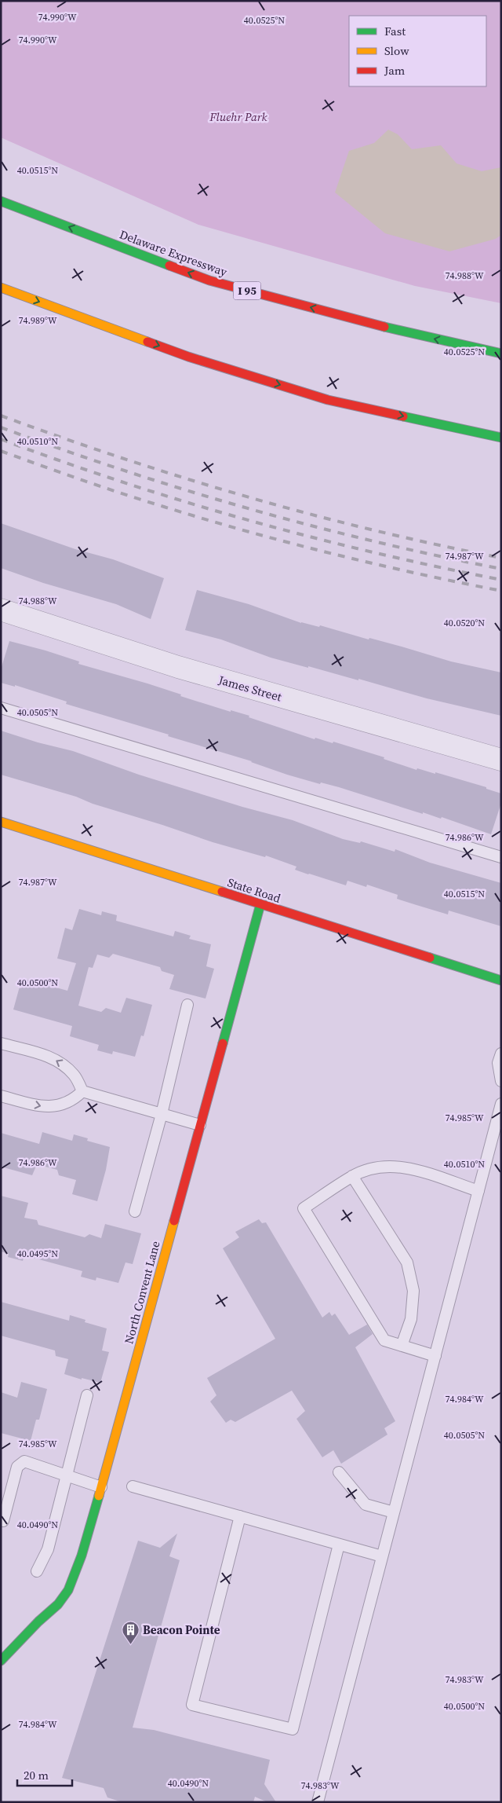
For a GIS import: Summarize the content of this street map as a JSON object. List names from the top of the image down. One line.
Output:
{"streets":{"main road":["Delaware Expressway","I 95","State Road","North Convent Lane"],"street":["James Street"]},"crossings":[["State Road","North Convent Lane"]],"one_way":["Delaware Expressway"],"parks":["Fluehr Park"],"places":{"building":["Beacon Pointe"]},"legend":["Fast","Slow","Jam"],"scale_bar":"20 m","coordinates":["74.990°W","40.0525°N","40.0515°N","74.988°W","74.989°W","40.0510°N","74.987°W","40.0520°N","40.0505°N","74.986°W","40.0500°N","74.985°W","40.0495°N","74.984°W","40.0490°N","74.983°W"]}
